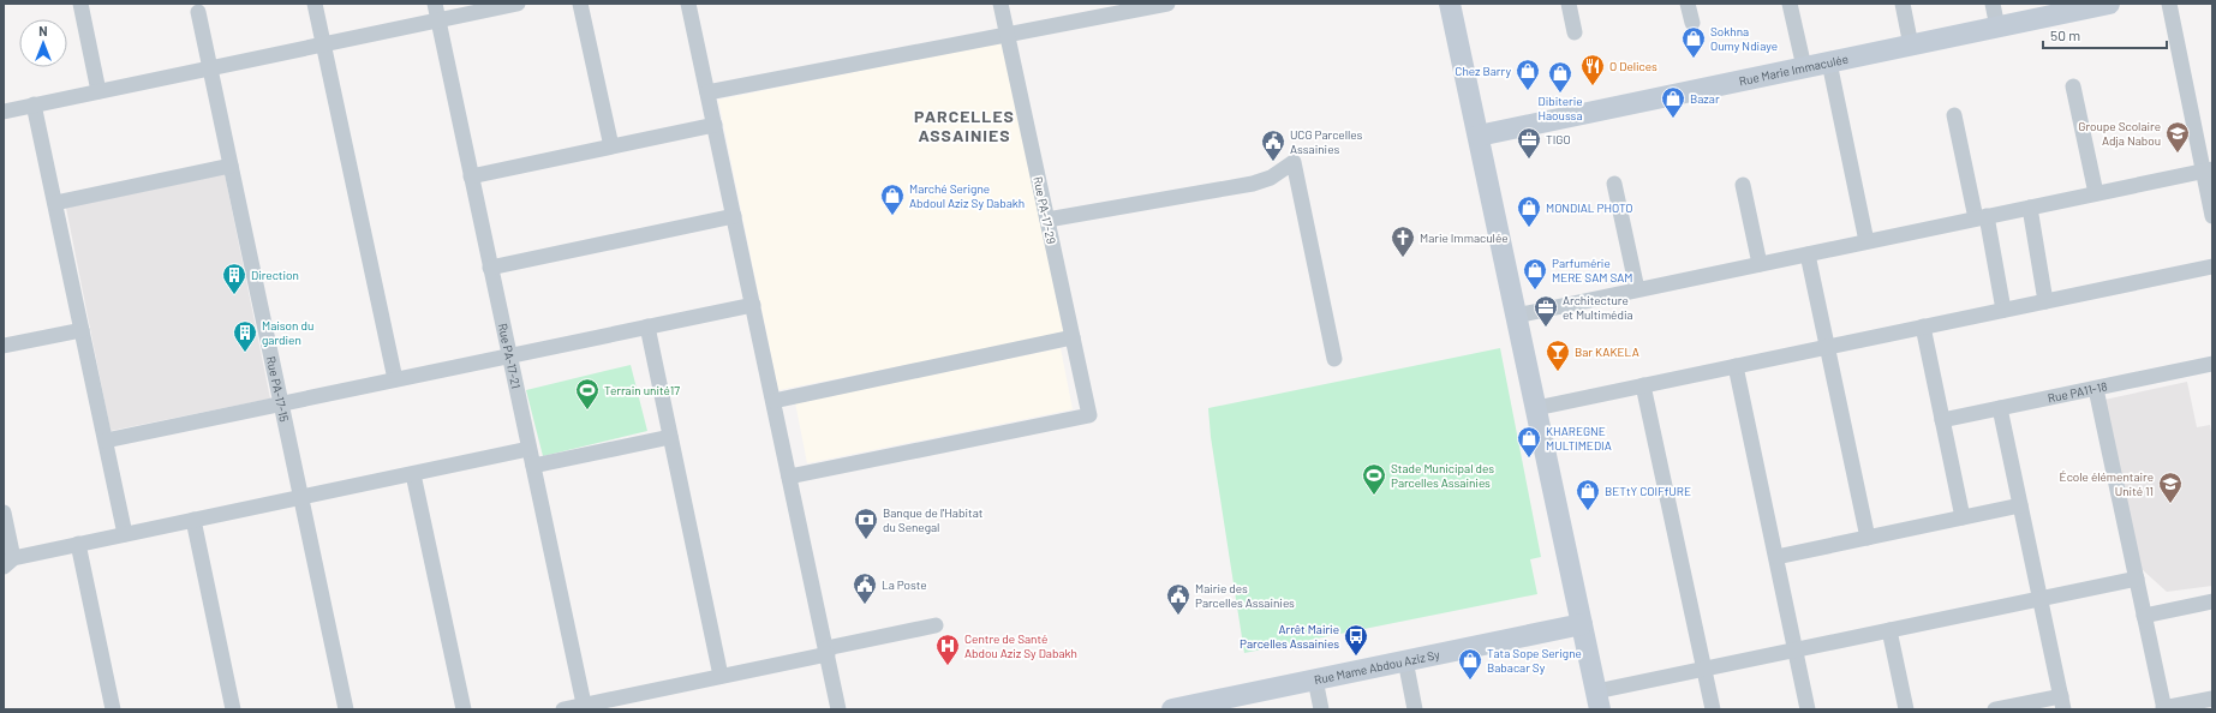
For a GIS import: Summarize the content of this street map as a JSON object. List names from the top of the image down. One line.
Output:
{"streets":{"street":["Rue Marie Immaculée","Rue PA-17-29","Rue PA-17-21","Rue PA-17-15","Rue PA11-18","Rue Mame Abdou Aziz Sy"]},"districts":["PARCELLES ASSAINIES"],"places":{"shop":["Sokhna Oumy Ndiaye","Chez Barry","Dibiterie Haoussa","Bazar","Marché Serigne Abdoul Aziz Sy Dabakh","MONDIAL PHOTO","Parfumérie MERE SAM SAM","KHAREGNE MULTIMEDIA","BETtY COIFfURE","Tata Sope Serigne Babacar Sy"],"restaurant":["O Delices"],"school or university":["Groupe Scolaire Adja Nabou","École élémentaire Unité 11"],"office":["TIGO","Architecture et Multimédia"],"public building":["UCG Parcelles Assainies","La Poste","Mairie des Parcelles Assainies"],"church":["Marie Immaculée"],"building":["Direction","Maison du gardien"],"bar":["Bar KAKELA"],"sports":["Terrain unité17","Stade Municipal des Parcelles Assainies"],"bank":["Banque de l'Habitat du Senegal"],"bus stop":["Arrêt Mairie Parcelles Assainies"],"hospital":["Centre de Santé Abdou Aziz Sy Dabakh"]},"scale_bar":"50 m","north":"top"}
